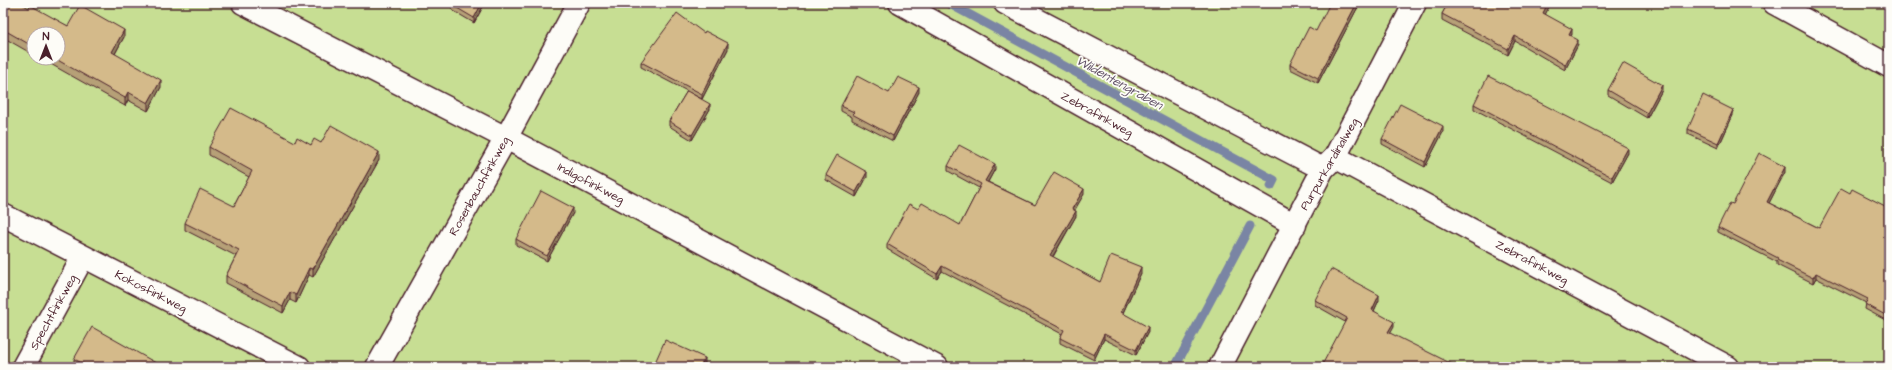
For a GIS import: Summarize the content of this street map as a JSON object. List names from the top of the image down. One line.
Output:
{"streets":{"lane":["Zebrafinkweg","Purpurkardinalweg","Indigofinkweg","Rosenbauchfinkweg","Kokosfinkweg","Spechtfinkweg"]},"crossings":[["Zebrafinkweg","Purpurkardinalweg"],["Indigofinkweg","Rosenbauchfinkweg"],["Kokosfinkweg","Spechtfinkweg"]],"water":["Wildentengraben"],"north":"top"}
